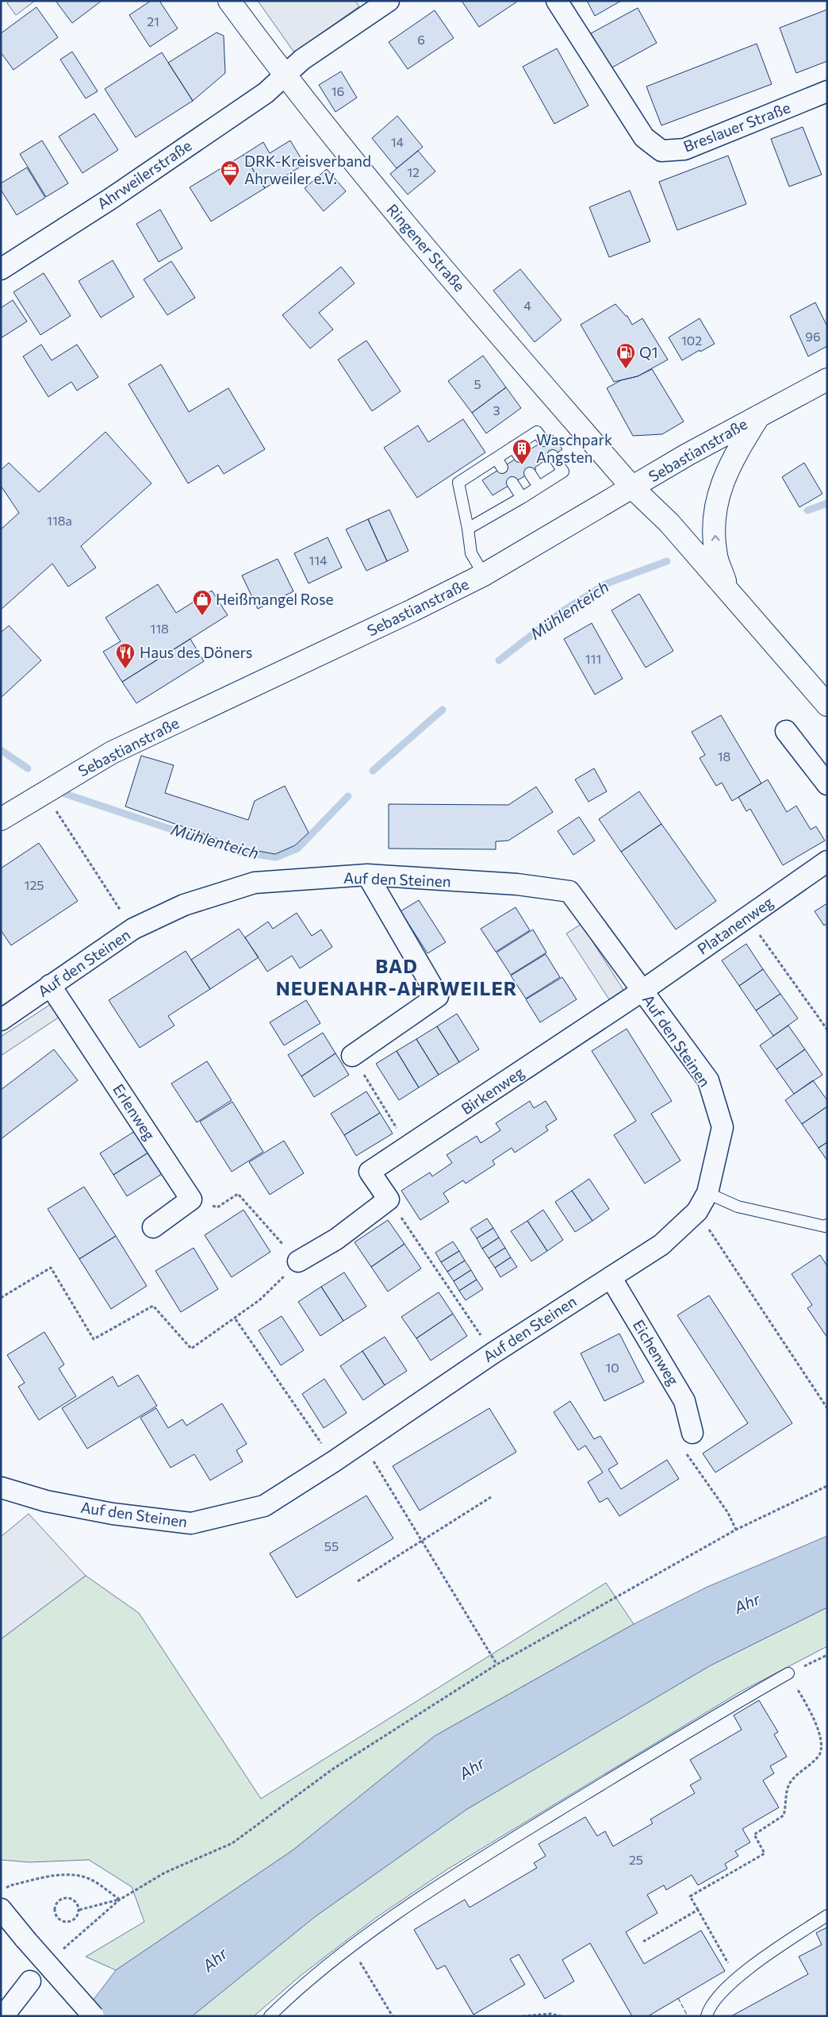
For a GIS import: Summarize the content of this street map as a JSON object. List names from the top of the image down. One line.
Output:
{"streets":{"street":["Breslauer Straße","Ahrweilerstraße","Ringener Straße","Sebastianstraße","Auf den Steinen","Platanenweg","Birkenweg","Erlenweg","Eichenweg"]},"crossings":[["Ahrweilerstraße","Ringener Straße"],["Ringener Straße","Sebastianstraße"],["Auf den Steinen","Platanenweg"],["Auf den Steinen","Birkenweg"],["Auf den Steinen","Erlenweg"],["Auf den Steinen","Eichenweg"],["Platanenweg","Birkenweg"]],"districts":["BAD NEUENAHR-AHRWEILER"],"water":["Mühlenteich","Ahr"],"places":{"office":["DRK-Kreisverband Ahrweiler e.V."],"fuel station":["Q1"],"building":["Waschpark Angsten"],"shop":["Heißmangel Rose"],"restaurant":["Haus des Döners"]},"house_numbers":["21","6","16","14","12","4","96","102","5","3","118a","114","118","111","18","125","10","55","25"]}
